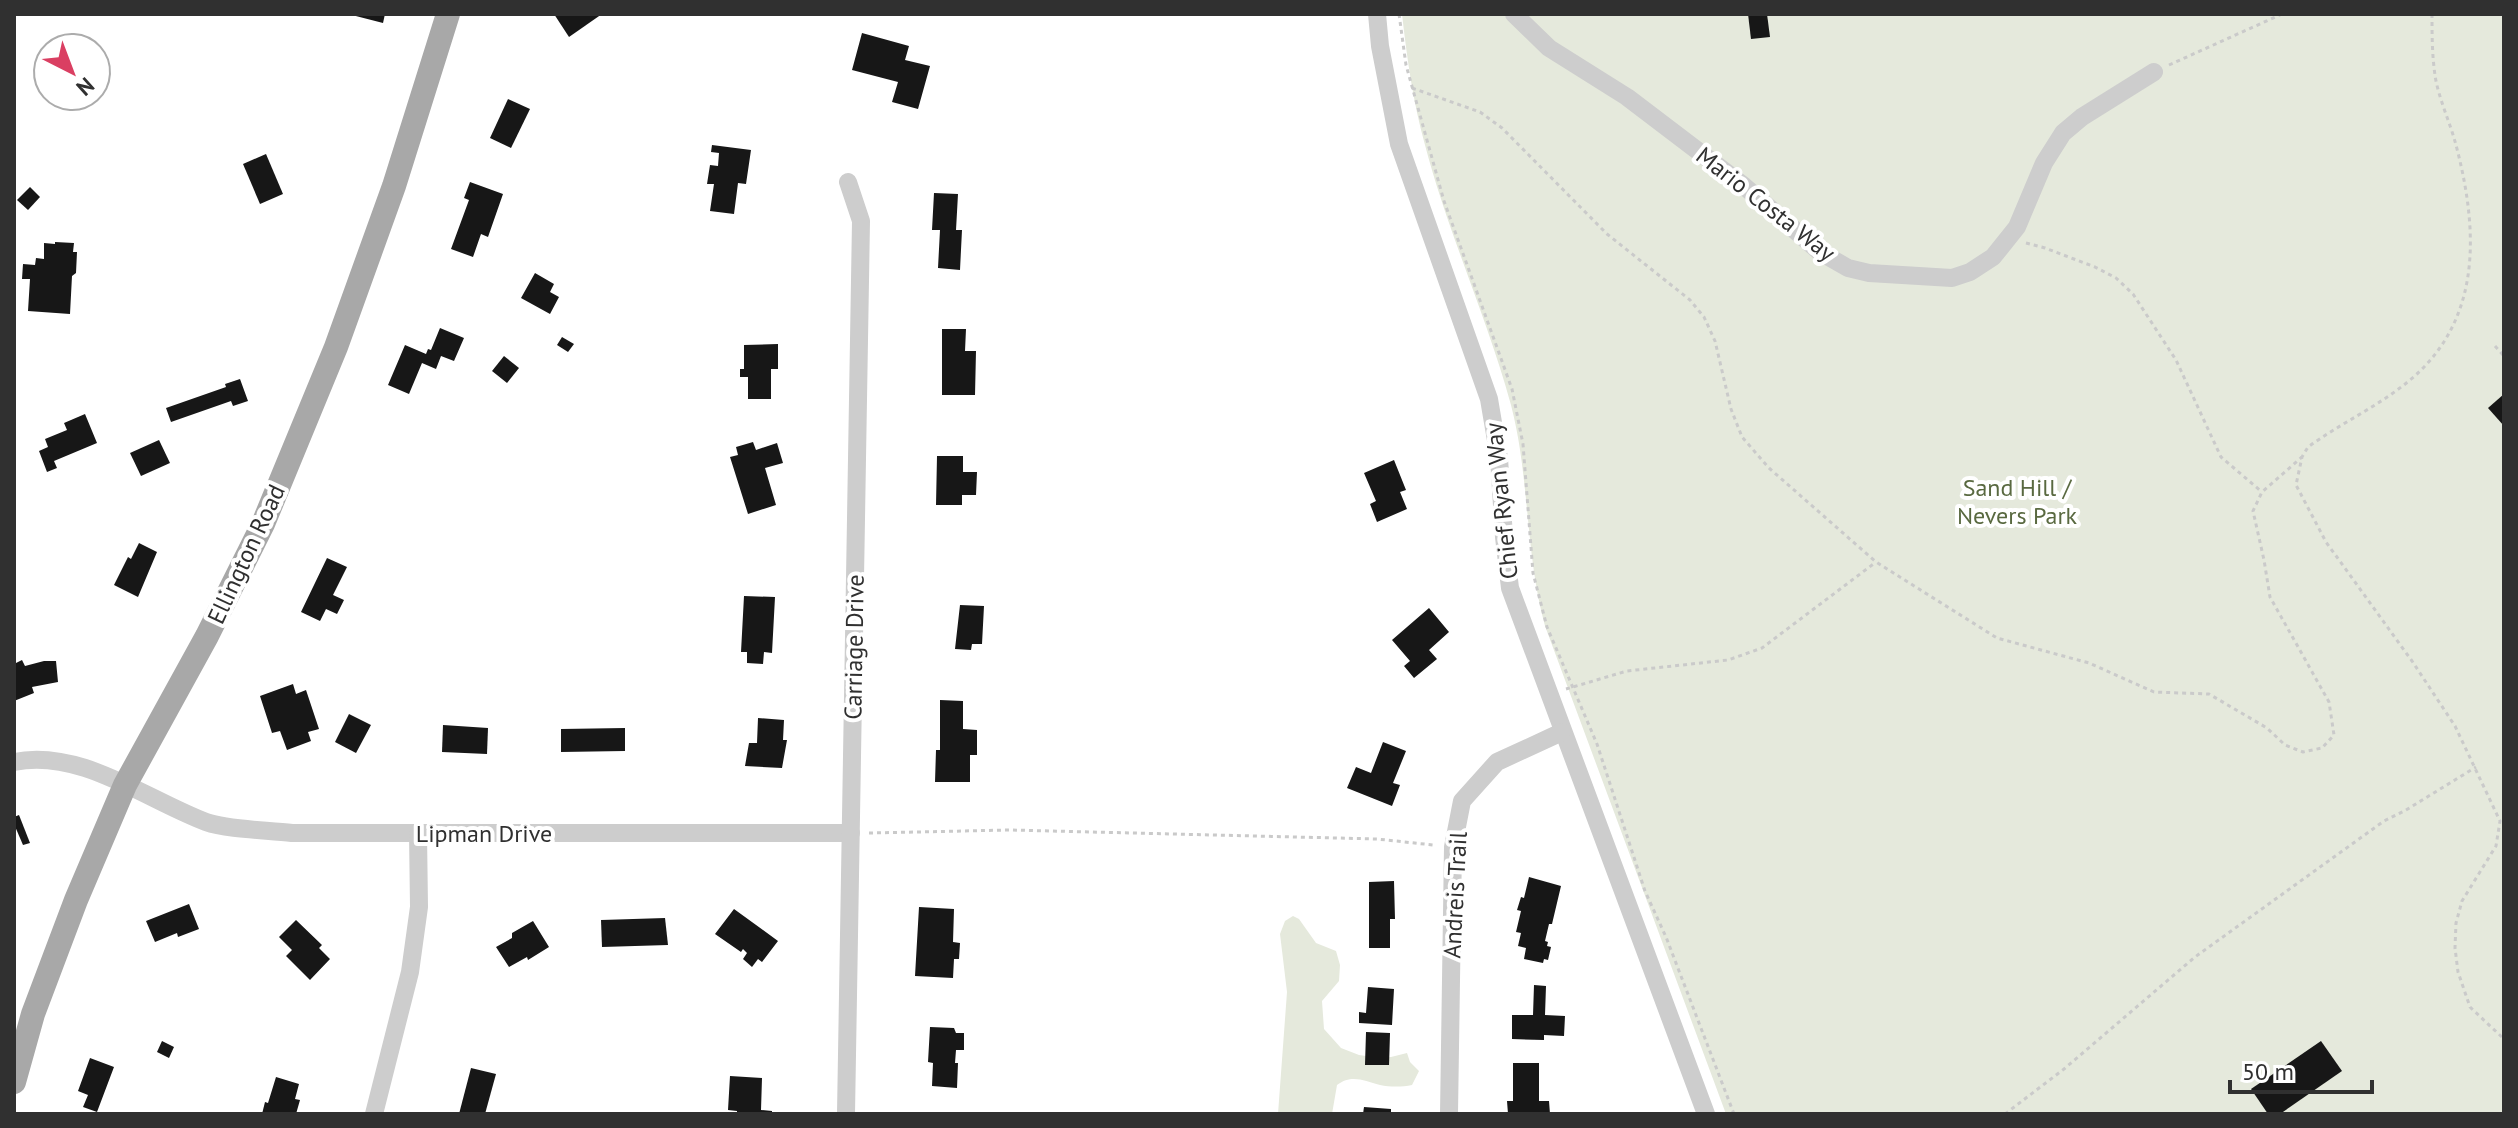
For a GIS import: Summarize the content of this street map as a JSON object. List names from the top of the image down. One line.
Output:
{"streets":{"main road":["Ellington Road"],"street":["Mario Costa Way","Chief Ryan Way","Carriage Drive","Lipman Drive","Andreis Trail"]},"crossings":[["Chief Ryan Way","Andreis Trail"],["Ellington Road","Lipman Drive"],["Carriage Drive","Lipman Drive"]],"parks":["Sand Hill / Nevers Park"],"scale_bar":"50 m","north":"bottom right"}
